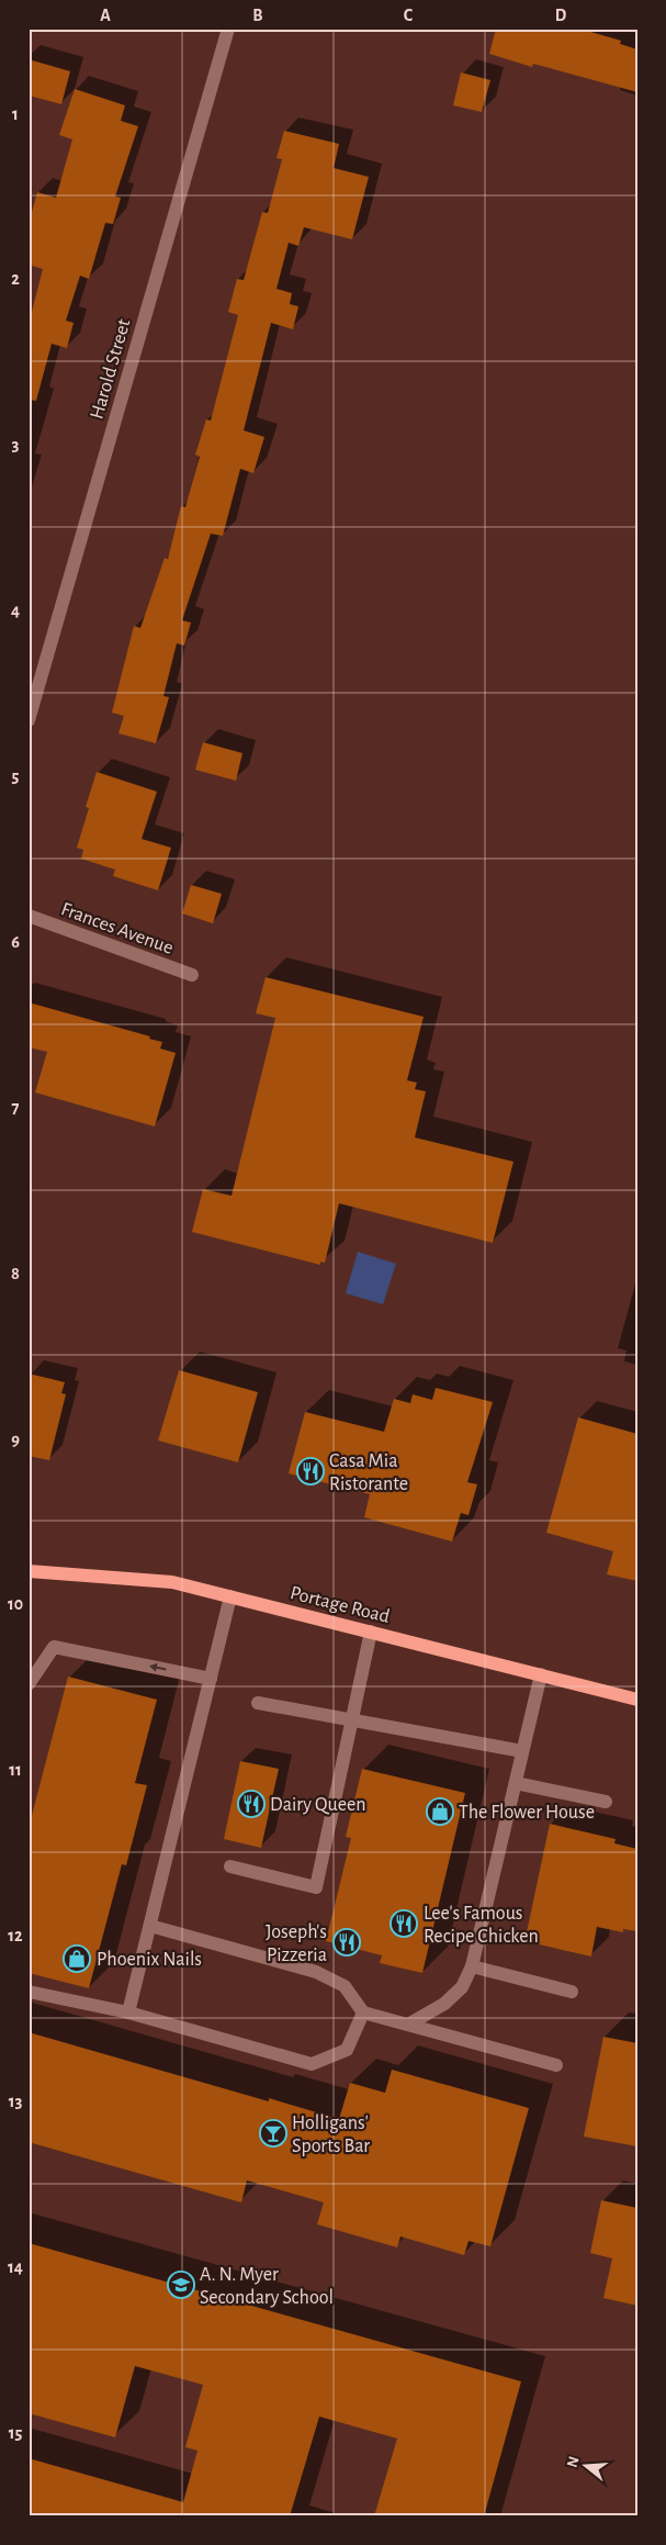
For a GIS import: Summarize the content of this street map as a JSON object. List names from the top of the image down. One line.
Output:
{"streets":{"main road":["Portage Road"],"street":["Harold Street","Frances Avenue"]},"places":{"restaurant":["Casa Mia Ristorante","Dairy Queen","Lee's Famous Recipe Chicken","Joseph's Pizzeria"],"shop":["The Flower House","Phoenix Nails"],"bar":["Holligans' Sports Bar"],"school or university":["A. N. Myer Secondary School"]},"north":"left","grid":{"columns":["A","B","C","D"],"rows":["1","2","3","4","5","6","7","8","9","10","11","12","13","14","15"]}}
